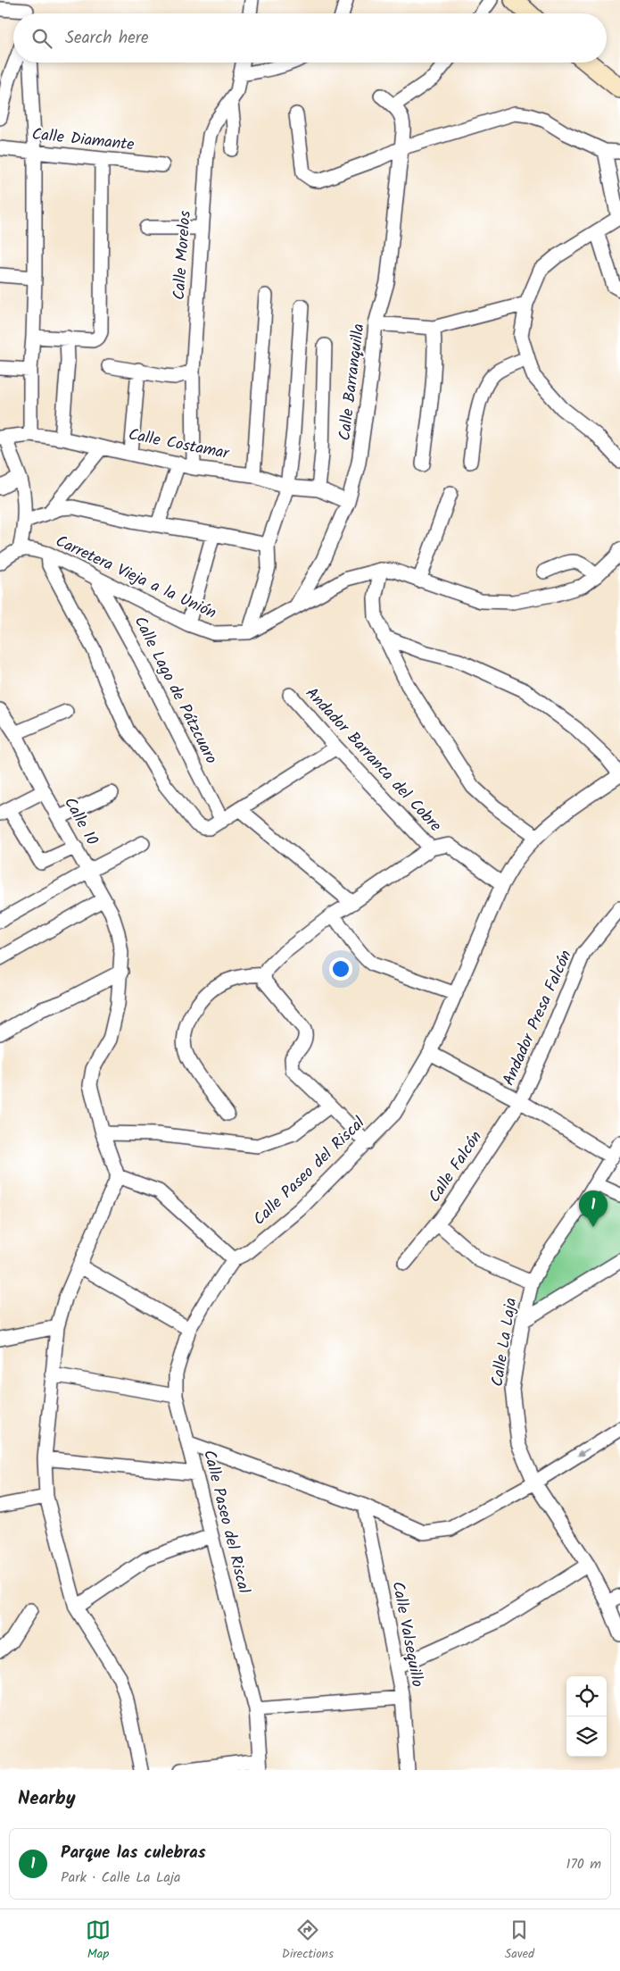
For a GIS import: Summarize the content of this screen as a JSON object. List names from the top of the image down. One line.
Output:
{"streets":{"street":["Calle Diamante","Calle Morelos","Calle Barranquilla","Calle Costamar","Carretera Vieja a la Unión","Calle Lago de Pátzcuaro","Andador Barranca del Cobre","Calle 10","Andador Presa Falcón","Calle Falcón","Calle Paseo del Riscal","Calle La Laja","Calle Valsequillo"]},"crossings":[["Calle Morelos","Calle Costamar"],["Calle Barranquilla","Calle Costamar"],["Calle Barranquilla","Carretera Vieja a la Unión"],["Carretera Vieja a la Unión","Calle Lago de Pátzcuaro"],["Andador Presa Falcón","Calle Falcón"],["Calle Falcón","Calle La Laja"]],"page":{"search":"Search here","pins":"1","heading":"Nearby","list":[{"mark":"1","name":"Parque las culebras","note":"Park · Calle La Laja","value":"170 m"}],"nav":["Map","Directions","Saved"]}}
